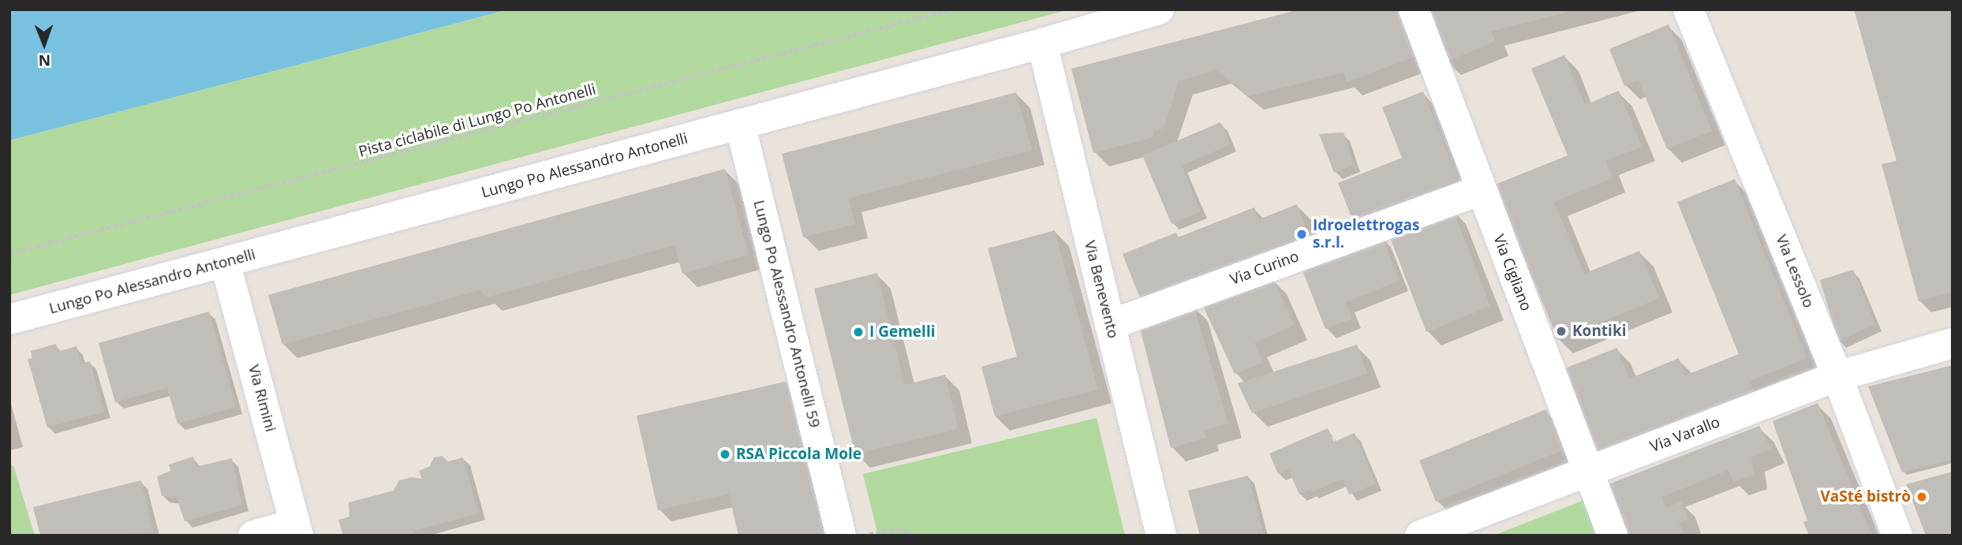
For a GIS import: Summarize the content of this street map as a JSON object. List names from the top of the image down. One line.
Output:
{"streets":{"street":["Lungo Po Alessandro Antonelli","Via Curino","Via Lessolo","Via Cigliano","Via Benevento","Lungo Po Alessandro Antonelli 59","Via Rimini","Via Varallo"],"path":["Pista ciclabile di Lungo Po Antonelli"]},"crossings":[["Lungo Po Alessandro Antonelli","Via Benevento"],["Lungo Po Alessandro Antonelli","Lungo Po Alessandro Antonelli 59"],["Lungo Po Alessandro Antonelli","Via Rimini"],["Via Curino","Via Cigliano"],["Via Curino","Via Benevento"],["Via Lessolo","Via Varallo"],["Via Cigliano","Via Varallo"]],"places":["Idroelettrogas s.r.l.","Kontiki","I Gemelli","RSA Piccola Mole","VaSté bistrò"],"north":"bottom"}
